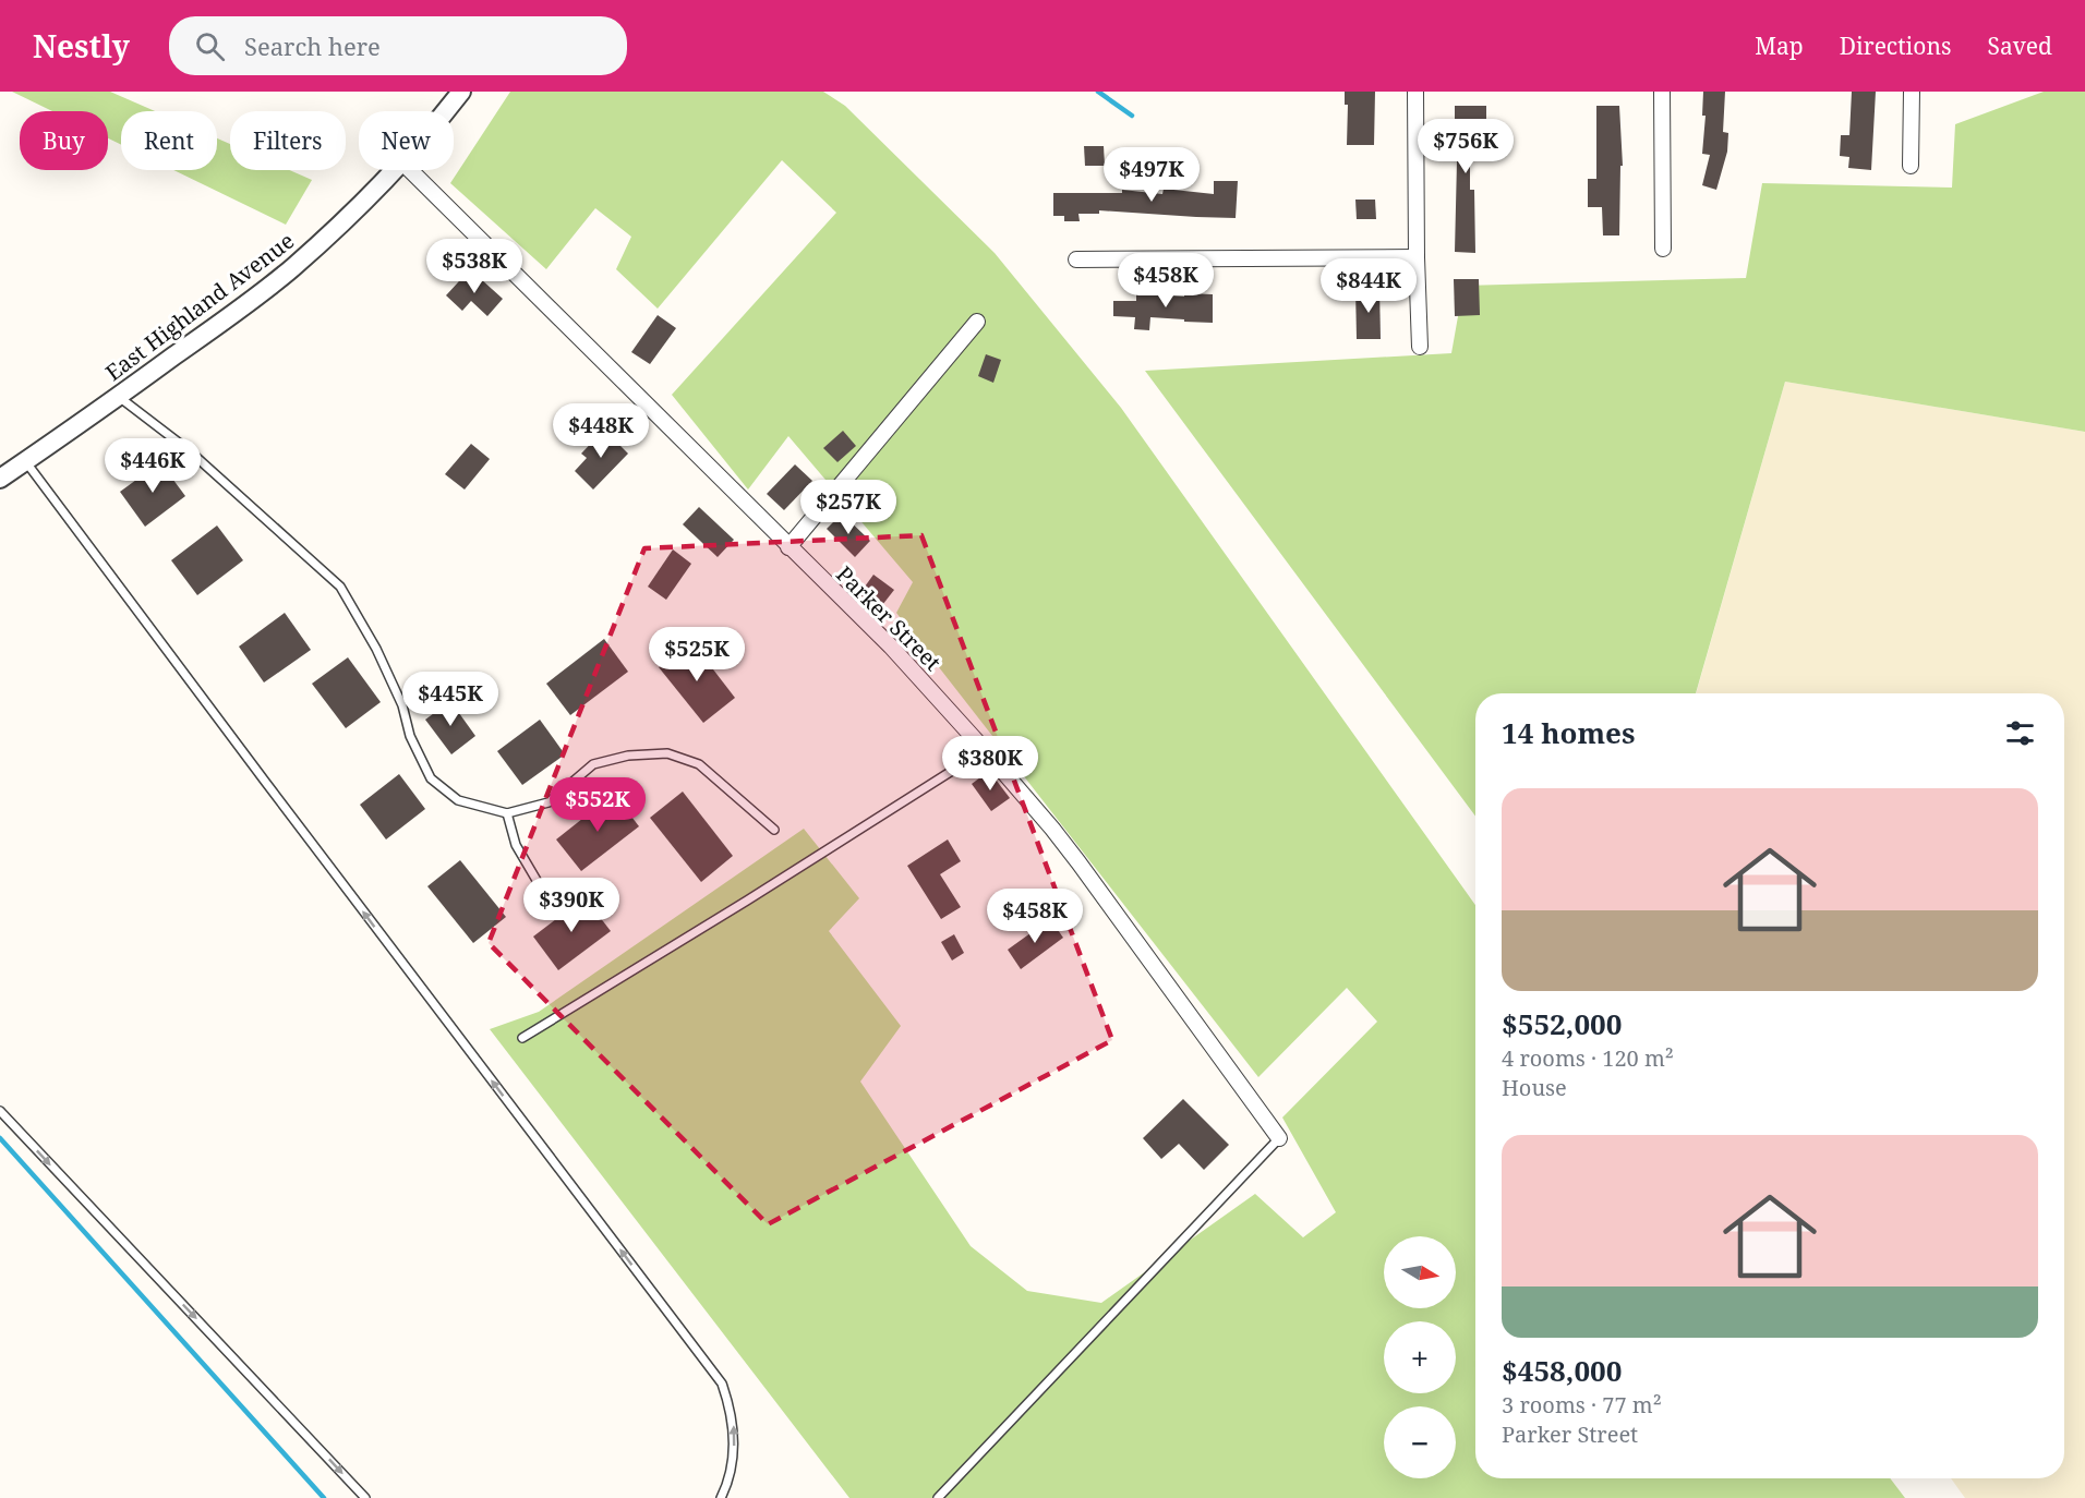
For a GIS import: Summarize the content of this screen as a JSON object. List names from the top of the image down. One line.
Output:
{"streets":{"street":["East Highland Avenue","Parker Street"]},"north":"right","page":{"header":"Nestly","search":"Search here","nav":["Map","Directions","Saved"],"chip":["Buy","Rent","Filters","New"],"price":["$756K","$497K","$538K","$458K","$844K","$448K","$446K","$257K","$525K","$445K","$380K","$552K","$390K","$458K"],"heading":"14 homes","list":[{"name":"$552,000","note":"4 rooms · 120 m² · House"},{"name":"$458,000","note":"3 rooms · 77 m² · Parker Street"}],"map_buttons":["+","−"]}}
